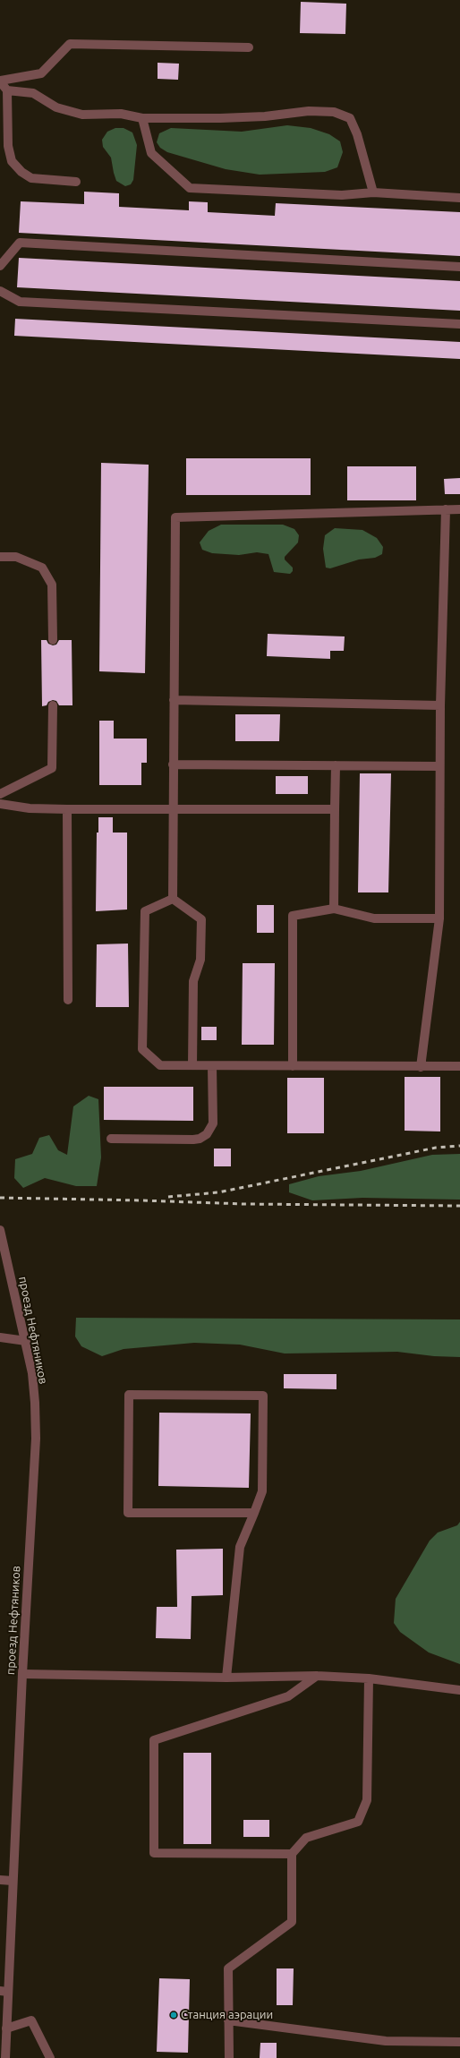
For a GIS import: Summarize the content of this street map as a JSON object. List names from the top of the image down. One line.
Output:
{"streets":{"street":["проезд Нефтяников"]},"places":["Станция аэрации"]}
